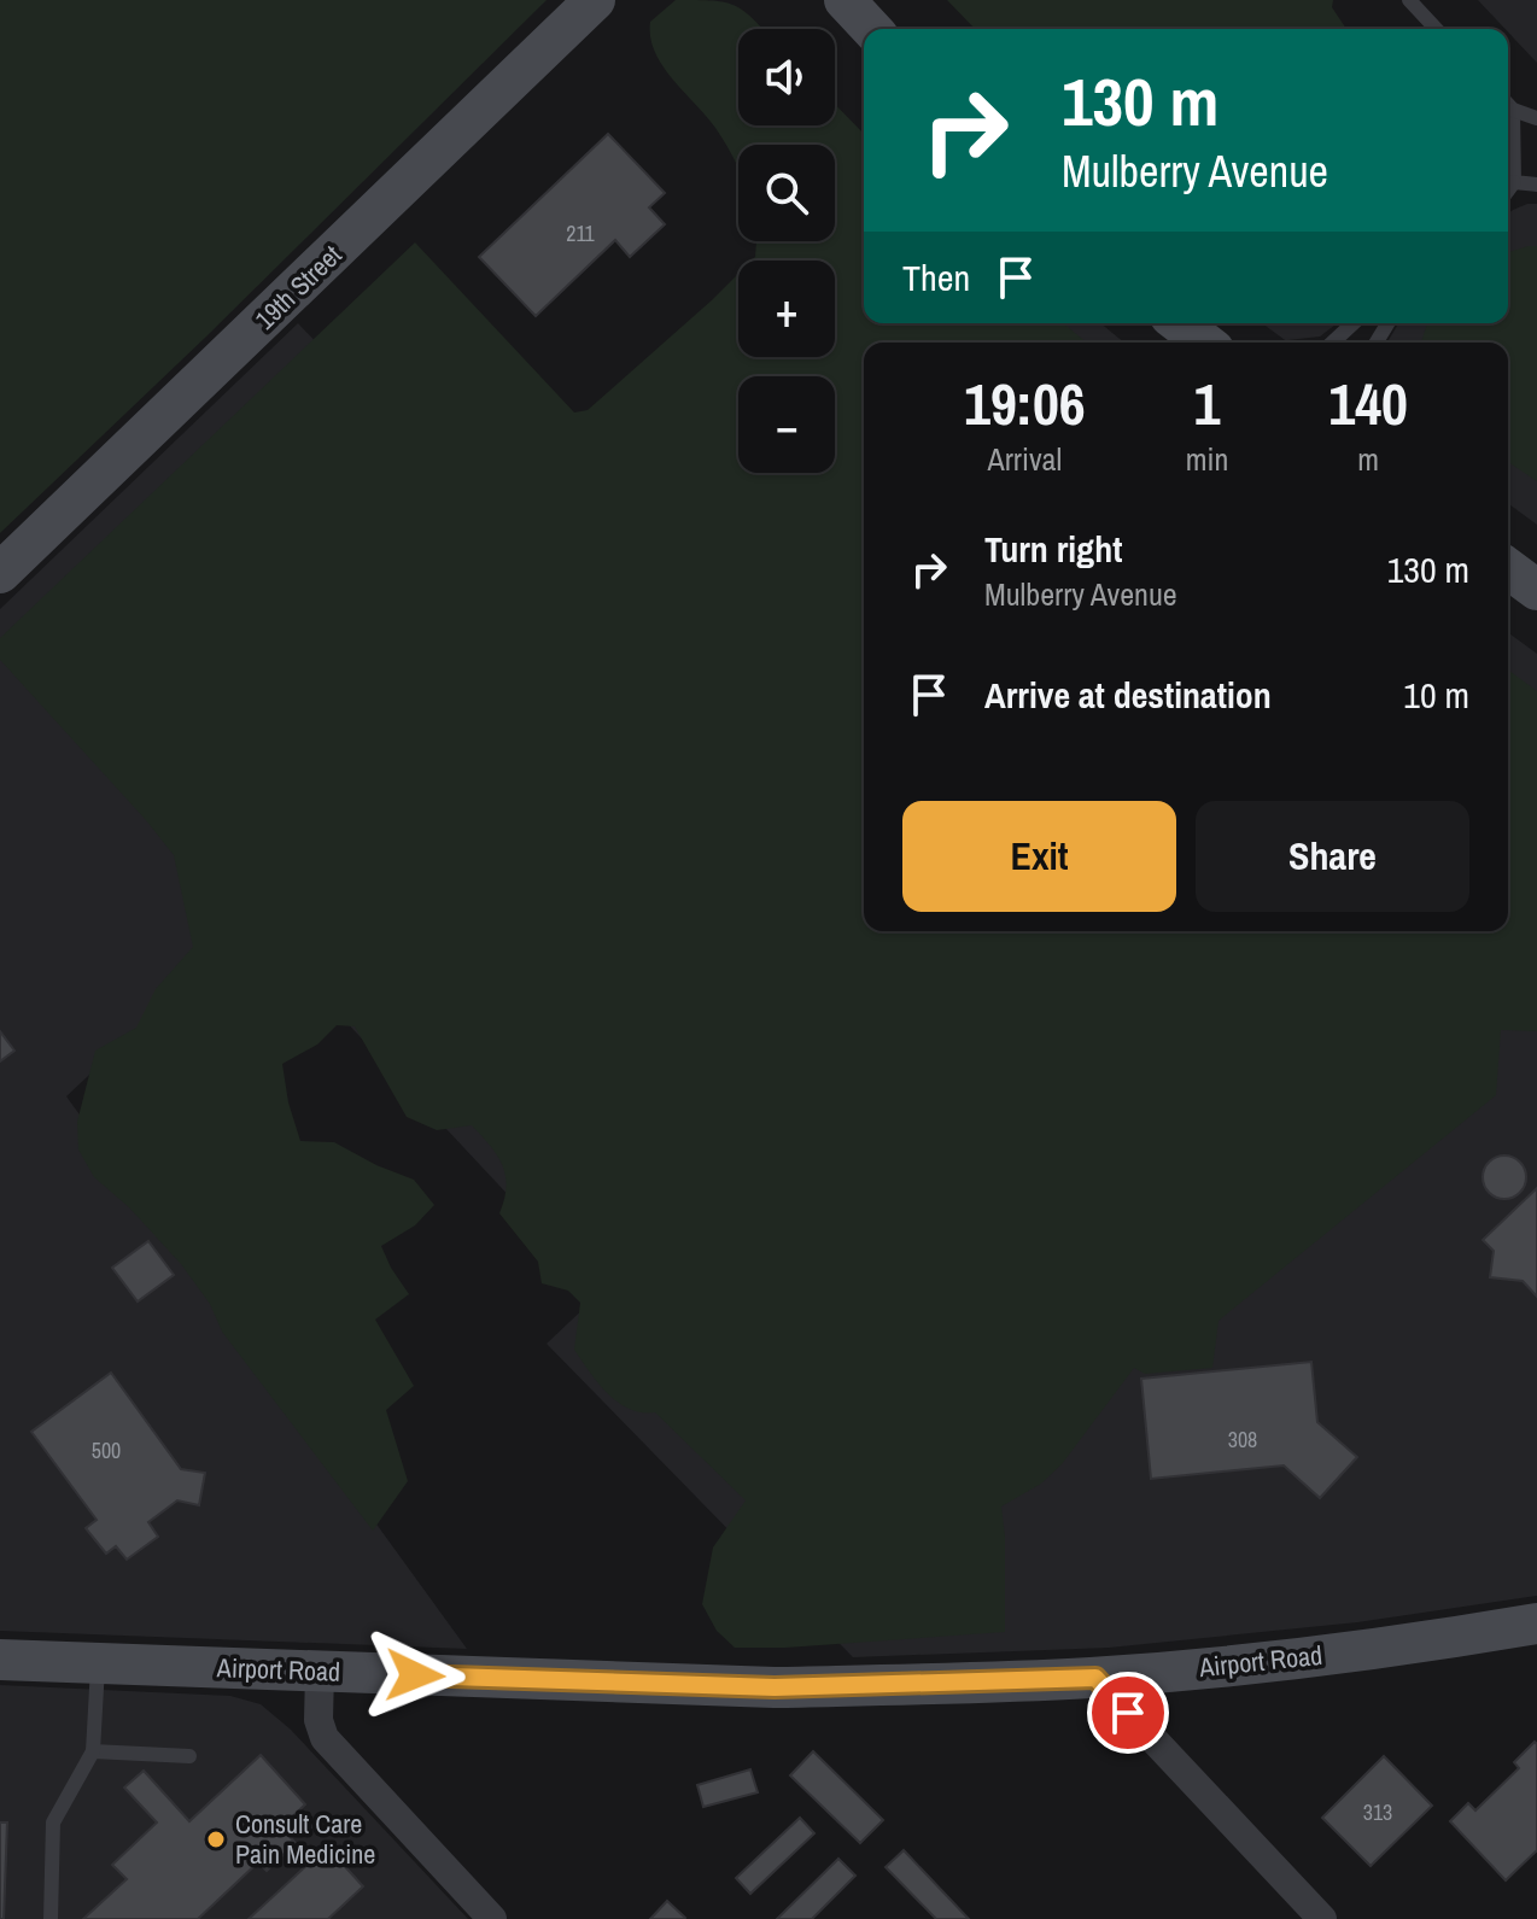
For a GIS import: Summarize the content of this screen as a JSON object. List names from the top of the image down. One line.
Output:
{"streets":{"main road":["19th Street","Airport Road"]},"places":["Consult Care Pain Medicine"],"house_numbers":["211","308","500","313"],"page":{"map_buttons":["+","−"],"turn":["130 m","Mulberry Avenue"],"then":"Then","eta":["19:06","Arrival","1","min","140","m"],"list":[{"name":"Turn right","note":"Mulberry Avenue","value":"130 m"},{"name":"Arrive at destination","value":"10 m"}],"buttons":["Exit","Share"]}}
